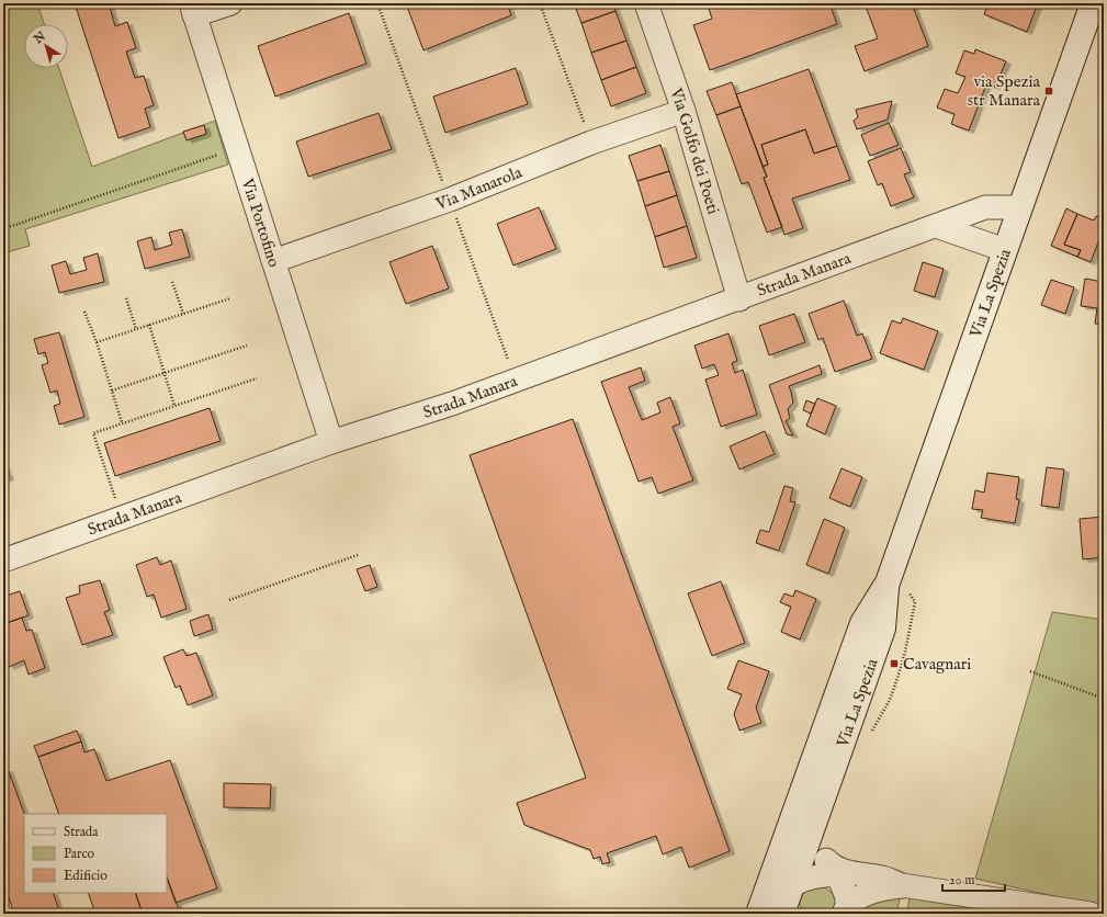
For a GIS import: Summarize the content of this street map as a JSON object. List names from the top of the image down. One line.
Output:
{"streets":{"main road":["Via La Spezia"],"street":["Via Golfo dei Poeti","Via Manarola","Via Portofino","Strada Manara"]},"crossings":[["Via Golfo dei Poeti","Via Manarola"],["Via Golfo dei Poeti","Strada Manara"],["Via Manarola","Via Portofino"],["Via Portofino","Strada Manara"],["Strada Manara","Via La Spezia"]],"places":{"transit":["via Spezia str Manara","Cavagnari"]},"legend":["Strada","Parco","Edificio"],"scale_bar":"20 m","north":"top left"}
